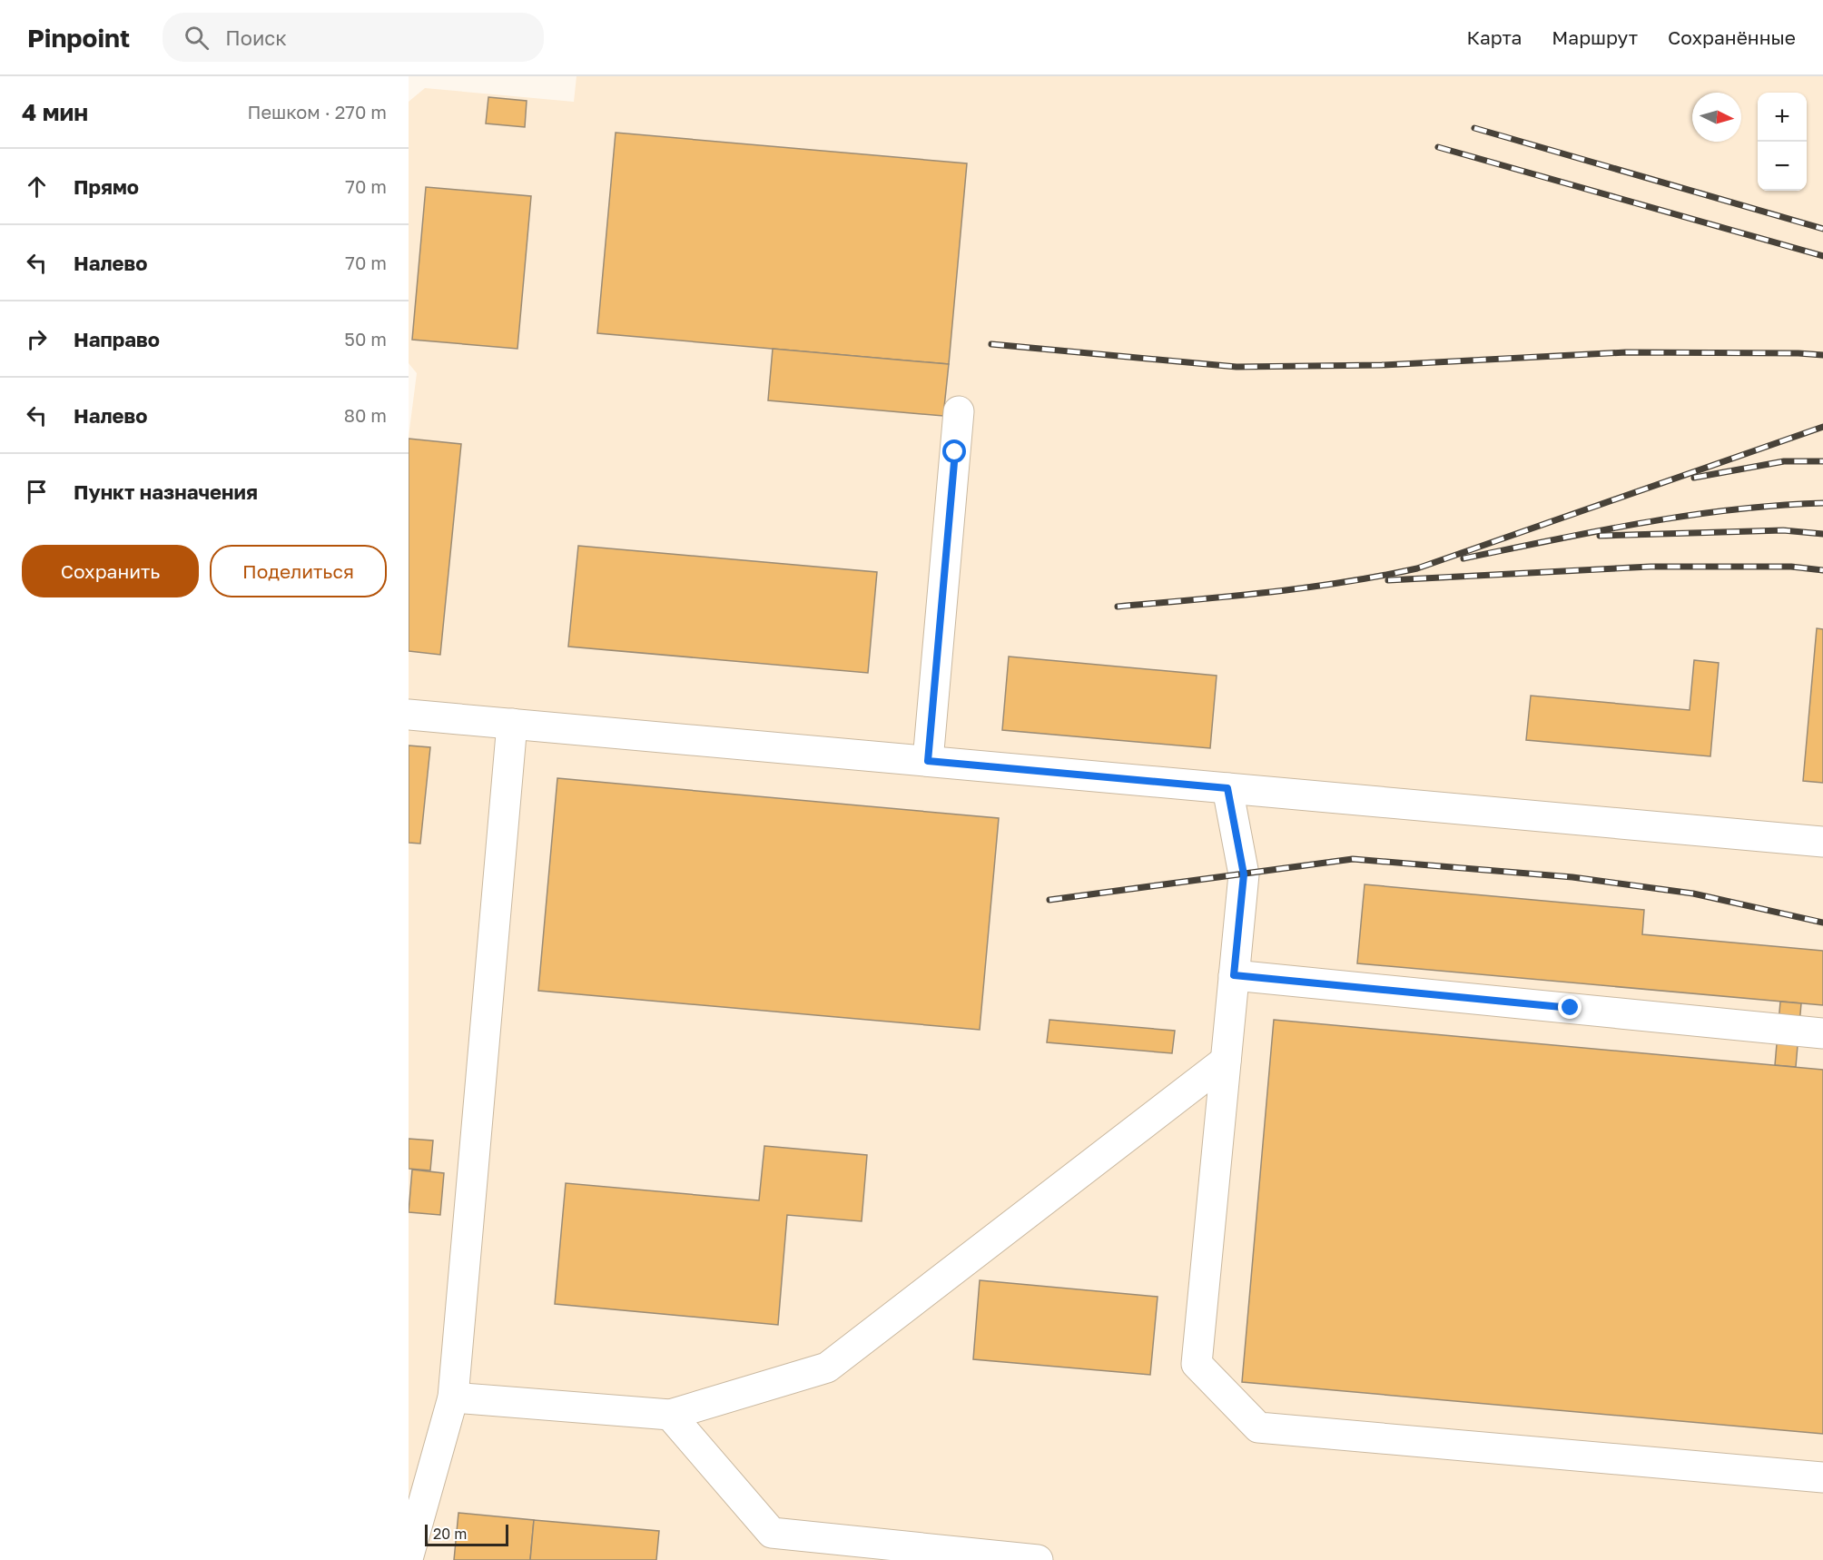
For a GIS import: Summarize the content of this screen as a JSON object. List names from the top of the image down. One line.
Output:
{"scale_bar":"20 m","north":"right","page":{"header":"Pinpoint","search":"Поиск","nav":["Карта","Маршрут","Сохранённые"],"heading":["4 мин","Пешком · 270 m"],"map_buttons":["+","−"],"list":[["Прямо","70 m"],["Налево","70 m"],["Направо","50 m"],["Налево","80 m"],"Пункт назначения"],"buttons":["Сохранить","Поделиться"],"scale":"20 m"}}
